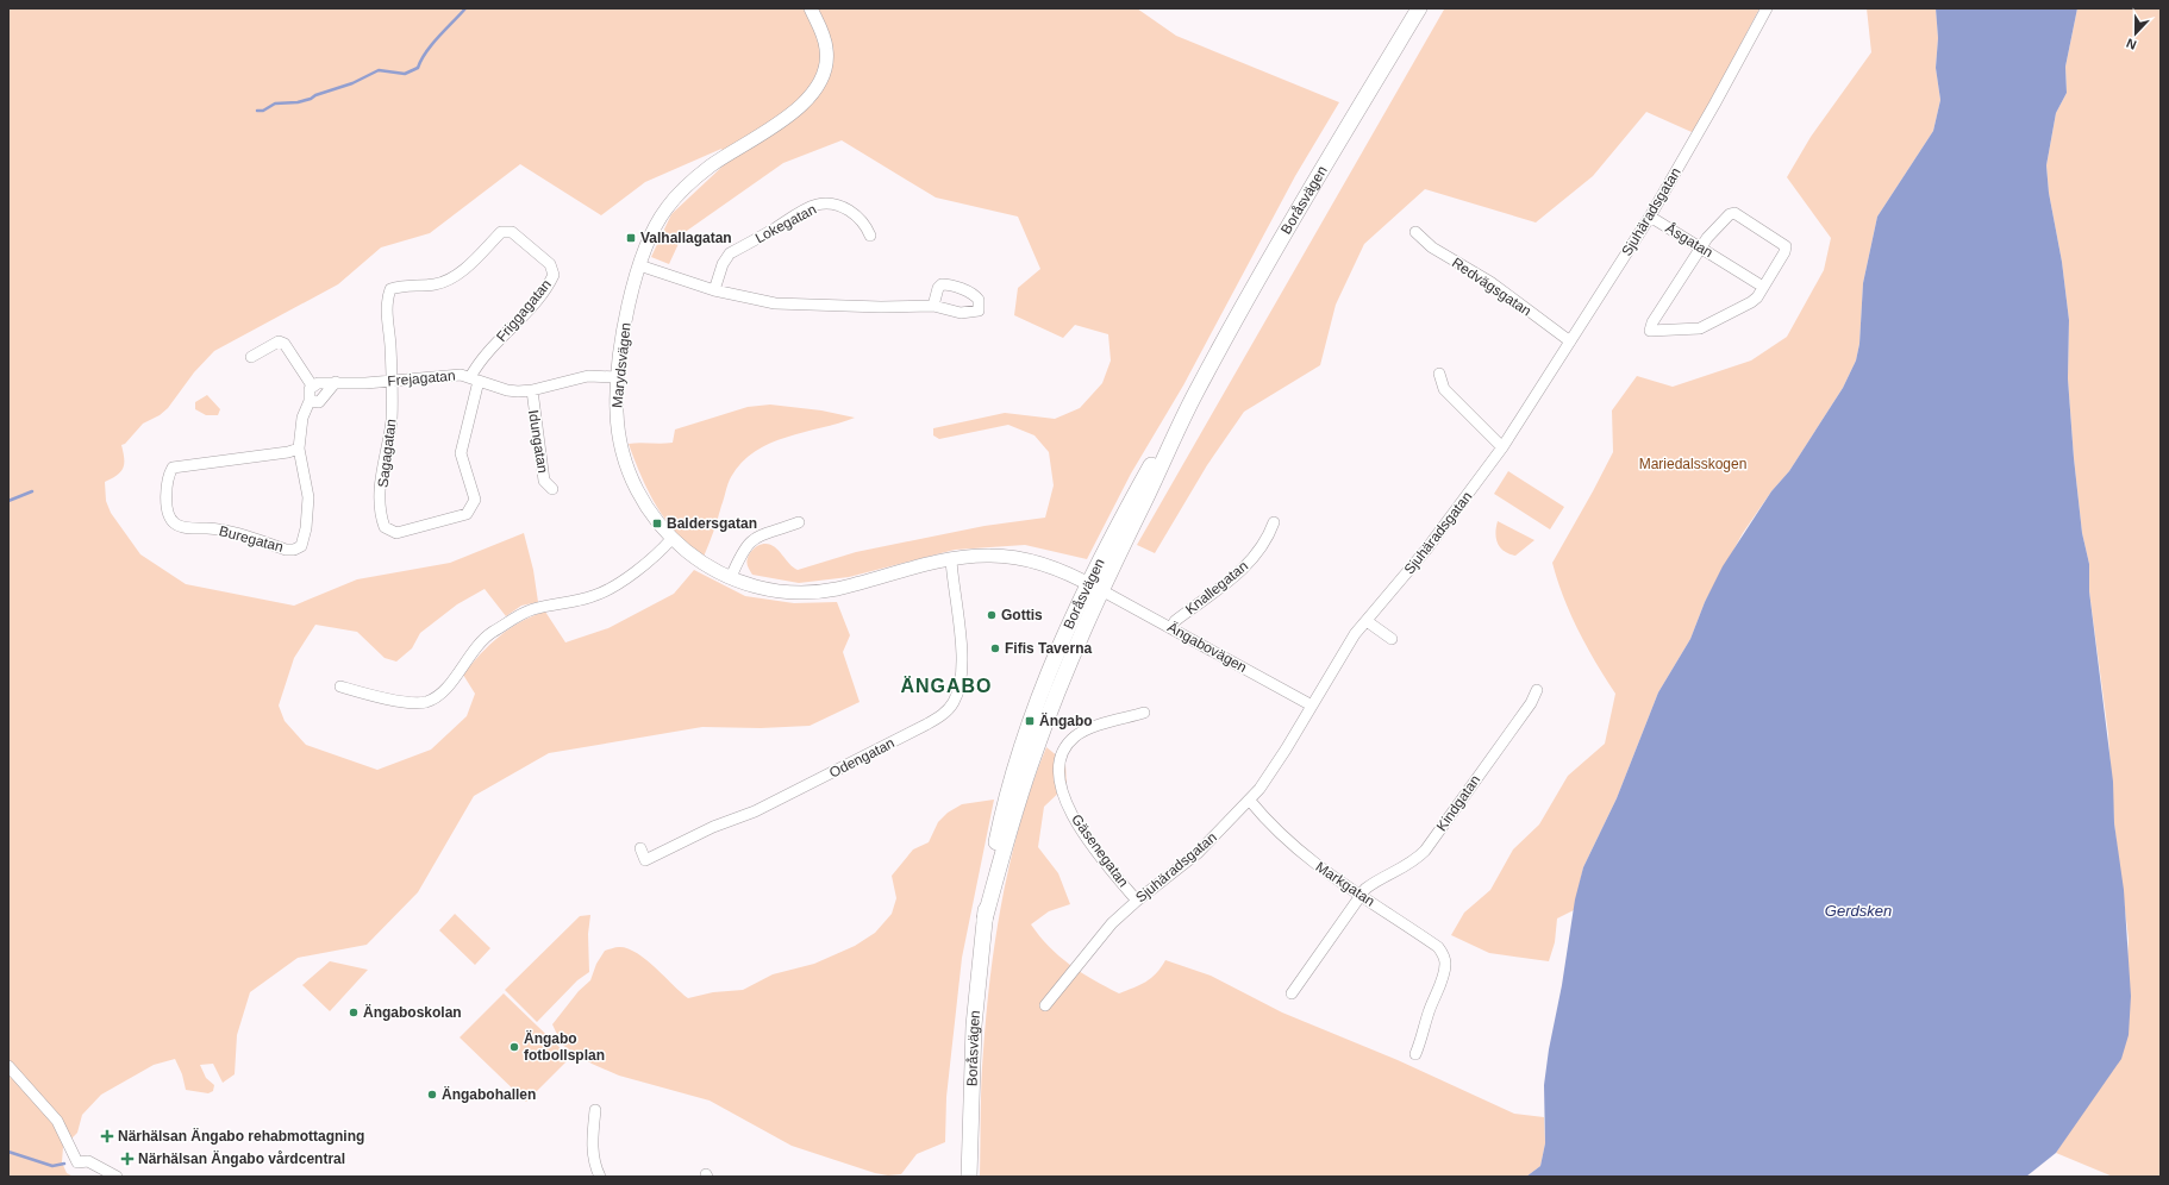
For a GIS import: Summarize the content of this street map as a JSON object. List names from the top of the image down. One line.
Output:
{"streets":{"main road":["Boråsvägen"],"street":["Sjuhäradsgatan","Lokegatan","Åsgatan","Redvägsgatan","Friggagatan","Marydsvägen","Frejagatan","Idungatan","Sagagatan","Buregatan","Knallegatan","Ängabovägen","Odengatan","Kindgatan","Gäsenegatan","Markgatan"]},"crossings":[["Boråsvägen","Marydsvägen"],["Boråsvägen","Ängabovägen"],["Sjuhäradsgatan","Åsgatan"],["Sjuhäradsgatan","Redvägsgatan"],["Sjuhäradsgatan","Ängabovägen"],["Sjuhäradsgatan","Gäsenegatan"],["Sjuhäradsgatan","Markgatan"],["Friggagatan","Frejagatan"],["Friggagatan","Sagagatan"],["Marydsvägen","Frejagatan"],["Marydsvägen","Ängabovägen"],["Marydsvägen","Odengatan"],["Frejagatan","Idungatan"],["Frejagatan","Sagagatan"],["Knallegatan","Ängabovägen"],["Kindgatan","Markgatan"]],"districts":["ÄNGABO"],"water":["Gerdsken"],"parks":["Mariedalsskogen"],"places":{"transit":["Valhallagatan","Baldersgatan","Ängabo"],"other":["Gottis","Fifis Taverna","Ängaboskolan","Ängabo fotbollsplan","Ängabohallen"],"health":["Närhälsan Ängabo rehabmottagning","Närhälsan Ängabo vårdcentral"]},"north":"bottom"}
